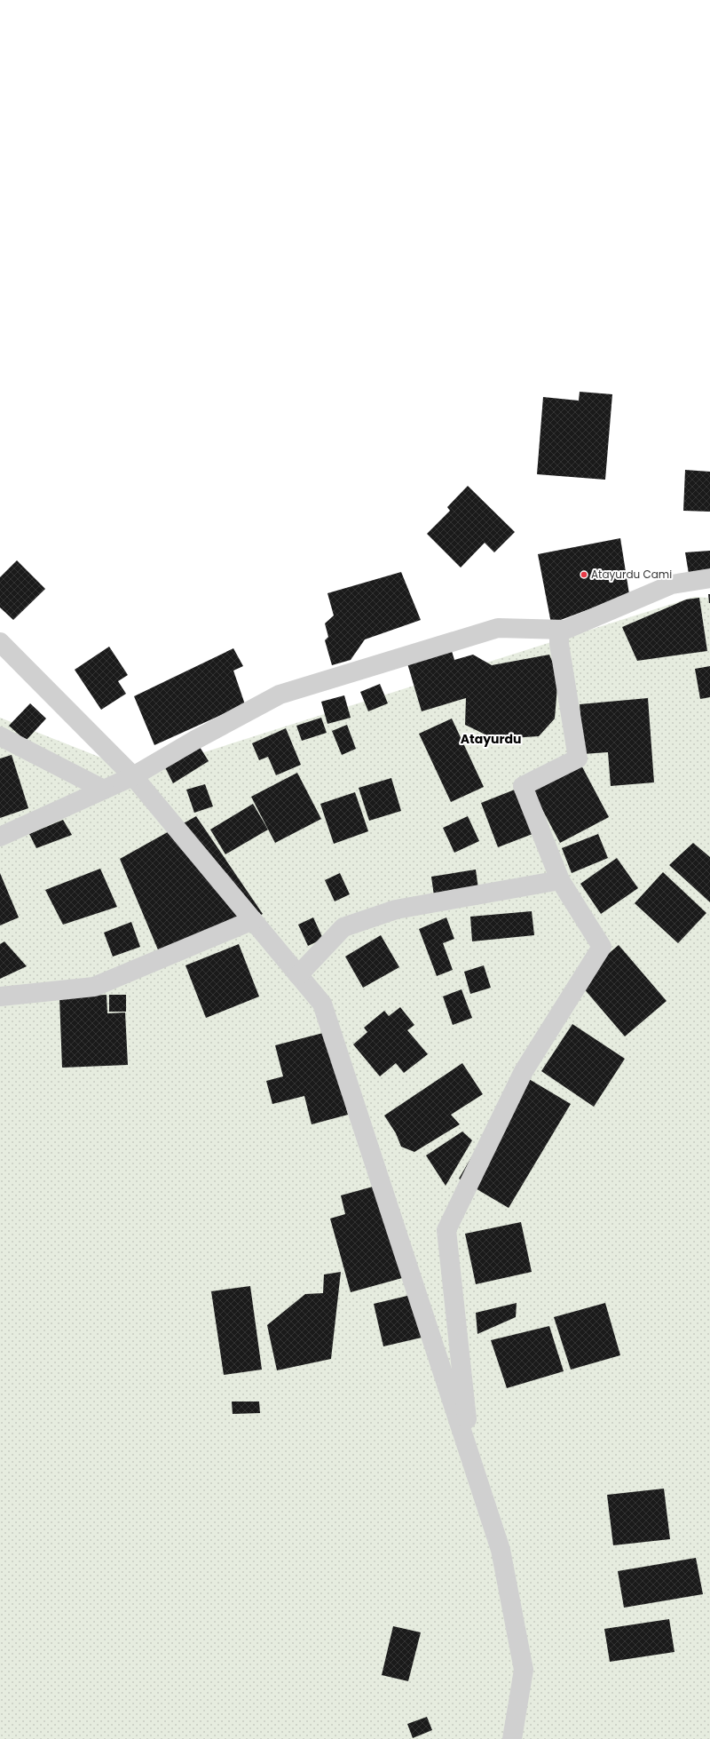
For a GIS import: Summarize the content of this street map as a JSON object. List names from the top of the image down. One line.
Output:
{"districts":["Atayurdu"],"places":["Atayurdu Cami"]}
